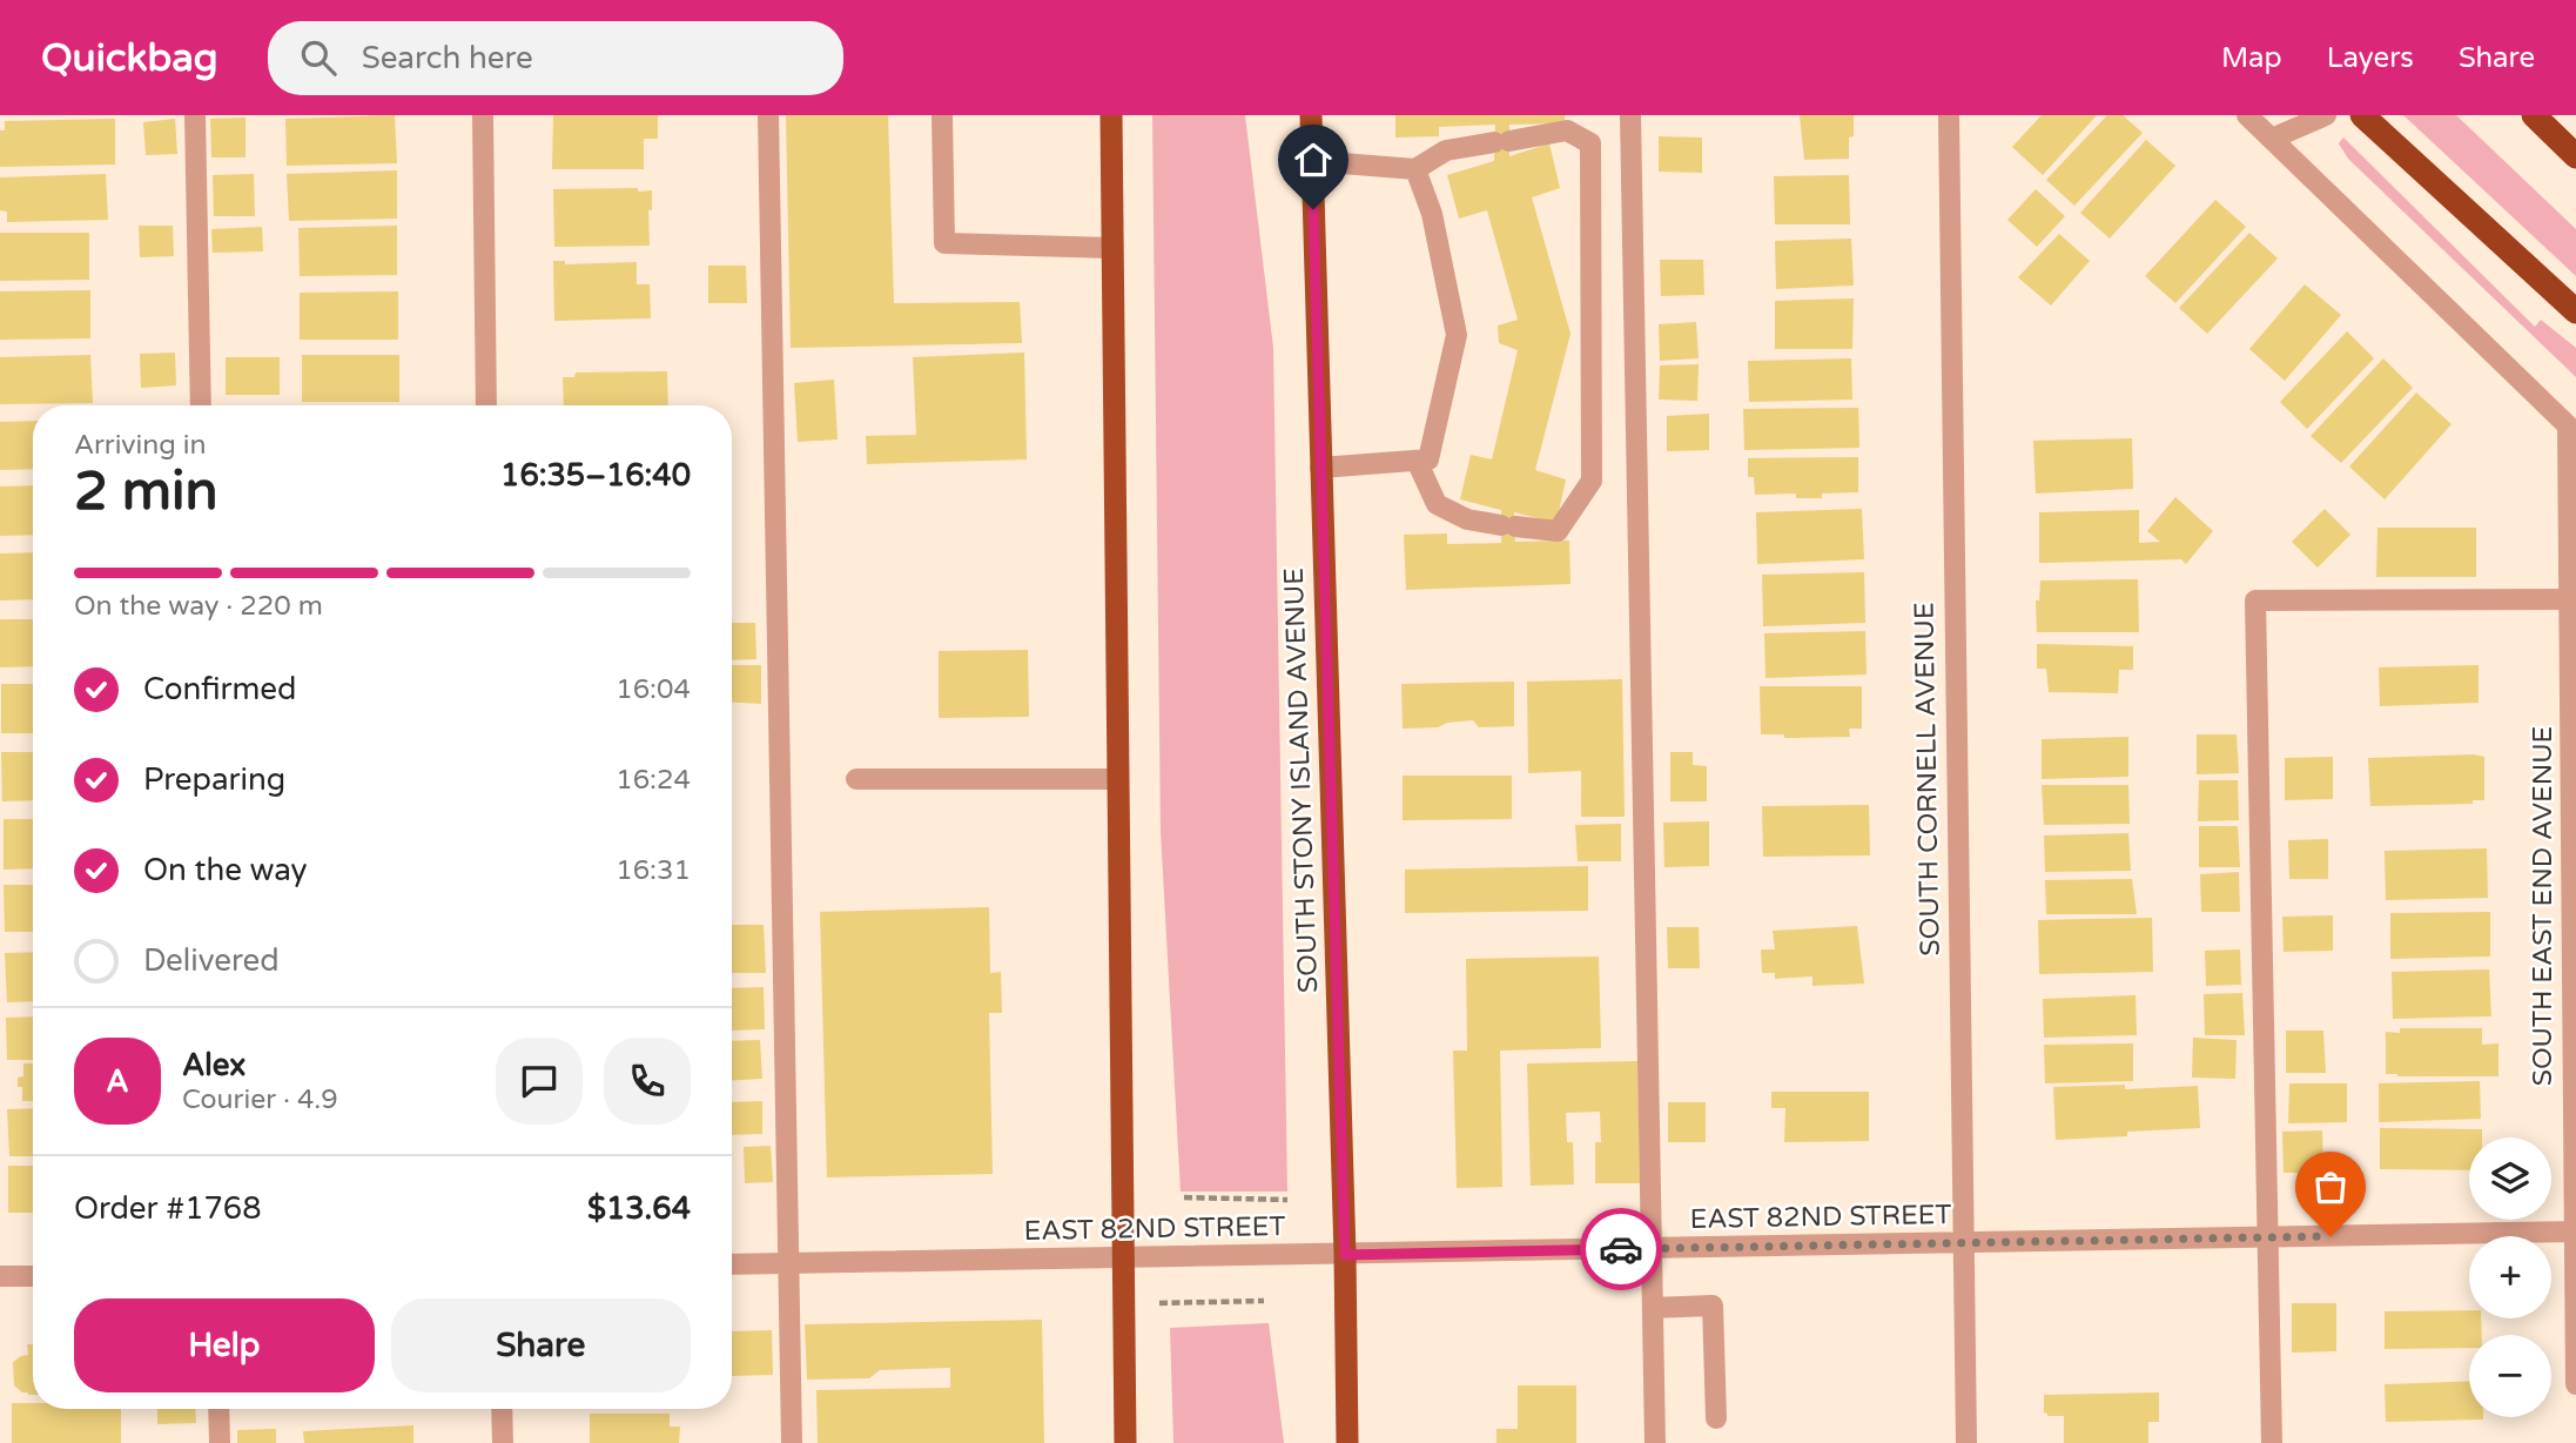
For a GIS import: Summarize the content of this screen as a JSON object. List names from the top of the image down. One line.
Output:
{"streets":{"highway":["SOUTH STONY ISLAND AVENUE"],"street":["SOUTH CORNELL AVENUE","SOUTH EAST END AVENUE","EAST 82ND STREET"]},"crossings":[["SOUTH CORNELL AVENUE","EAST 82ND STREET"],["SOUTH STONY ISLAND AVENUE","EAST 82ND STREET"],["SOUTH EAST END AVENUE","EAST 82ND STREET"]],"page":{"header":"Quickbag","search":"Search here","nav":["Map","Layers","Share"],"heading":["2 min","Arriving in","16:35–16:40"],"panel":["Alex","Courier · 4.9","Order #1768","$13.64"],"bar":"On the way · 220 m","list":[["Confirmed","16:04"],["Preparing","16:24"],["On the way","16:31"],"Delivered"],"round":"A","map_buttons":["+","−"],"buttons":["Help","Share"]}}
